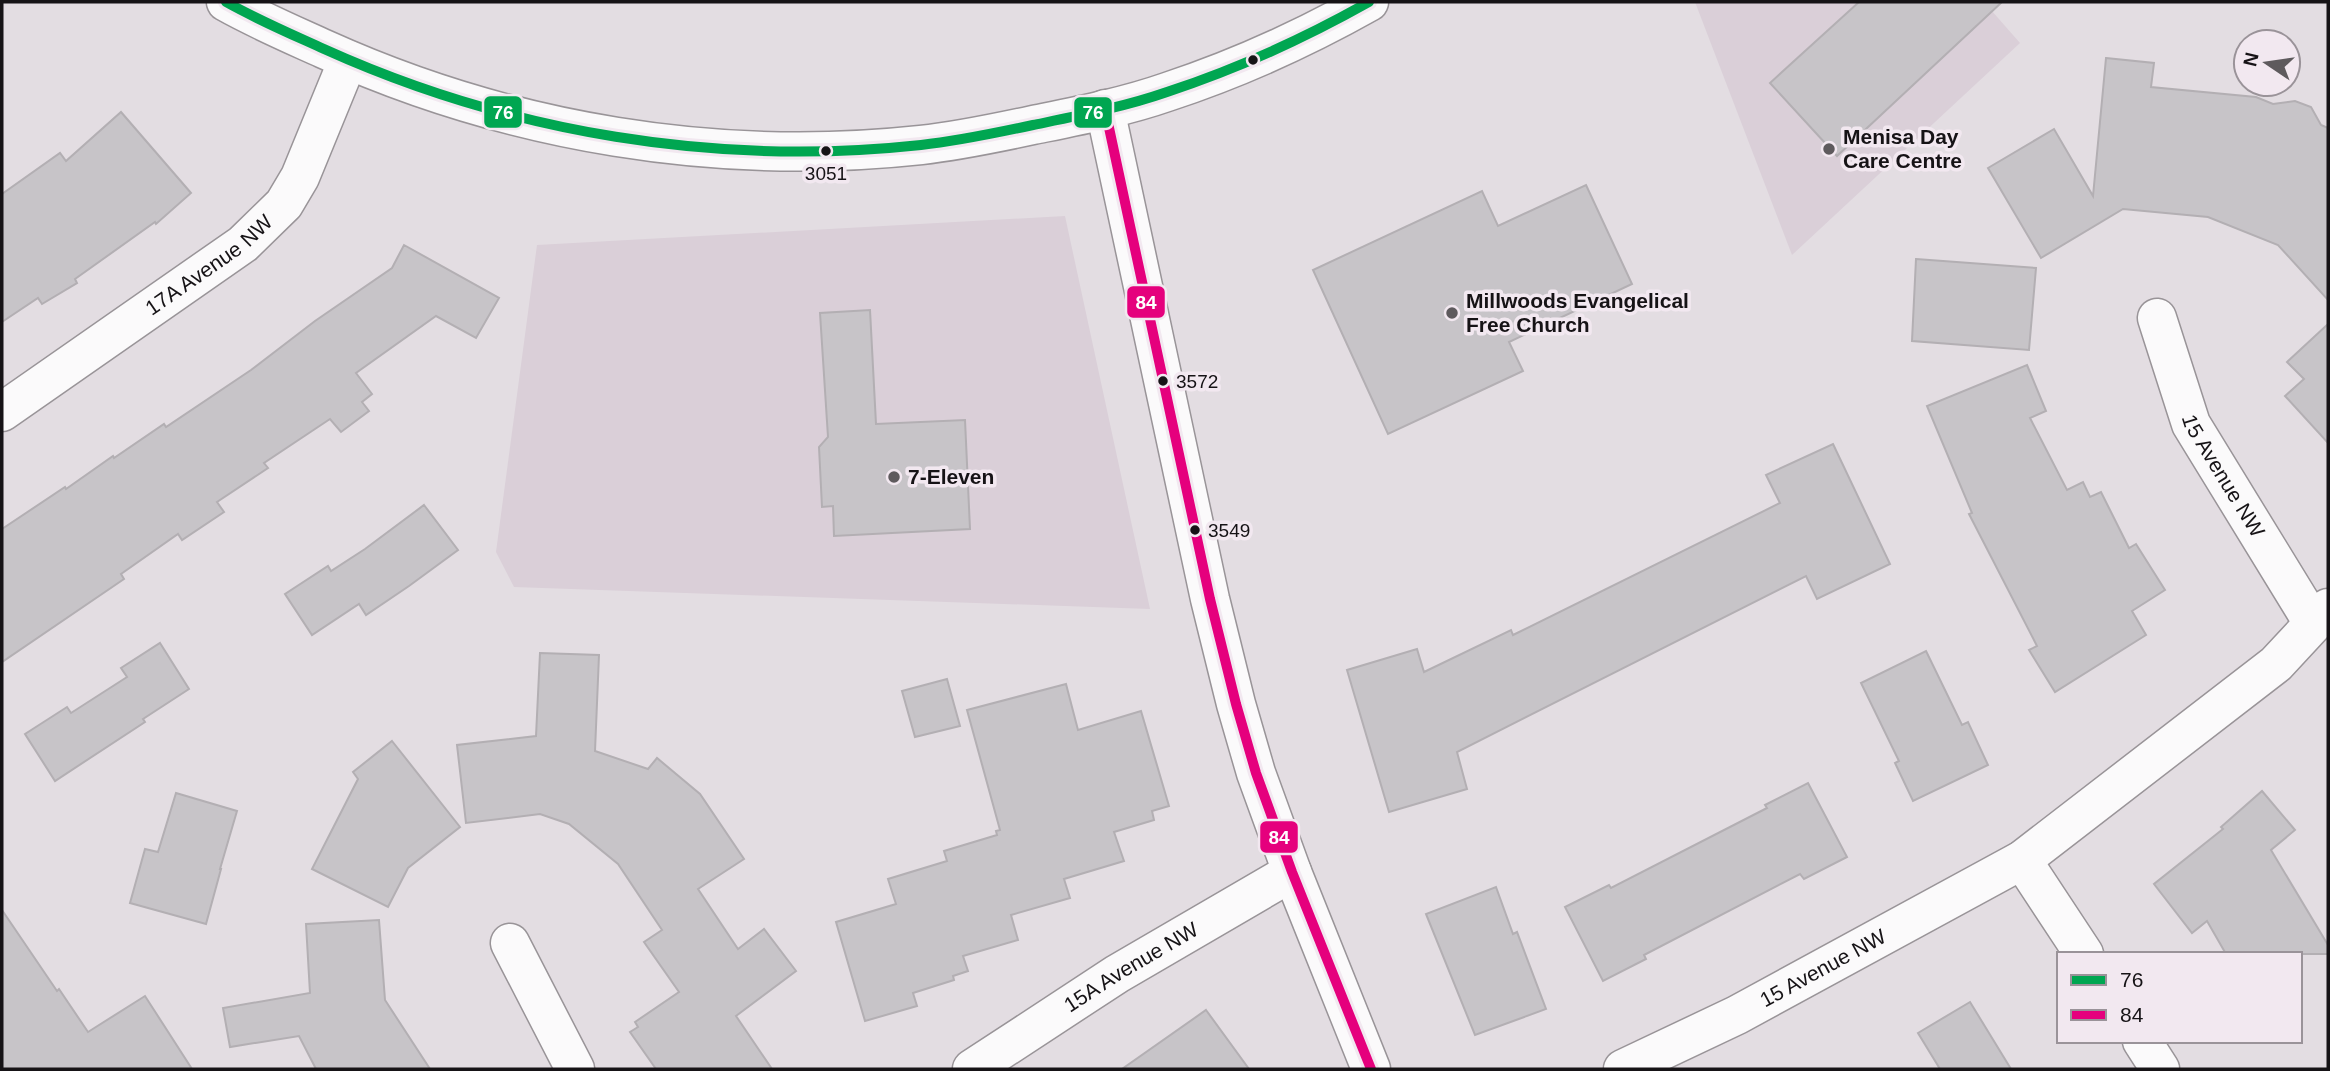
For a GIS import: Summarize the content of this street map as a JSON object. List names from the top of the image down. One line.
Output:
{"streets":{"street":["17A Avenue NW","15 Avenue NW","15A Avenue NW"]},"places":["Menisa Day Care Centre","3051","Millwoods Evangelical Free Church","3572","7-Eleven","3549"],"lines":["transit line 76","transit line 84"],"legend":["76","84"],"north":"left"}
